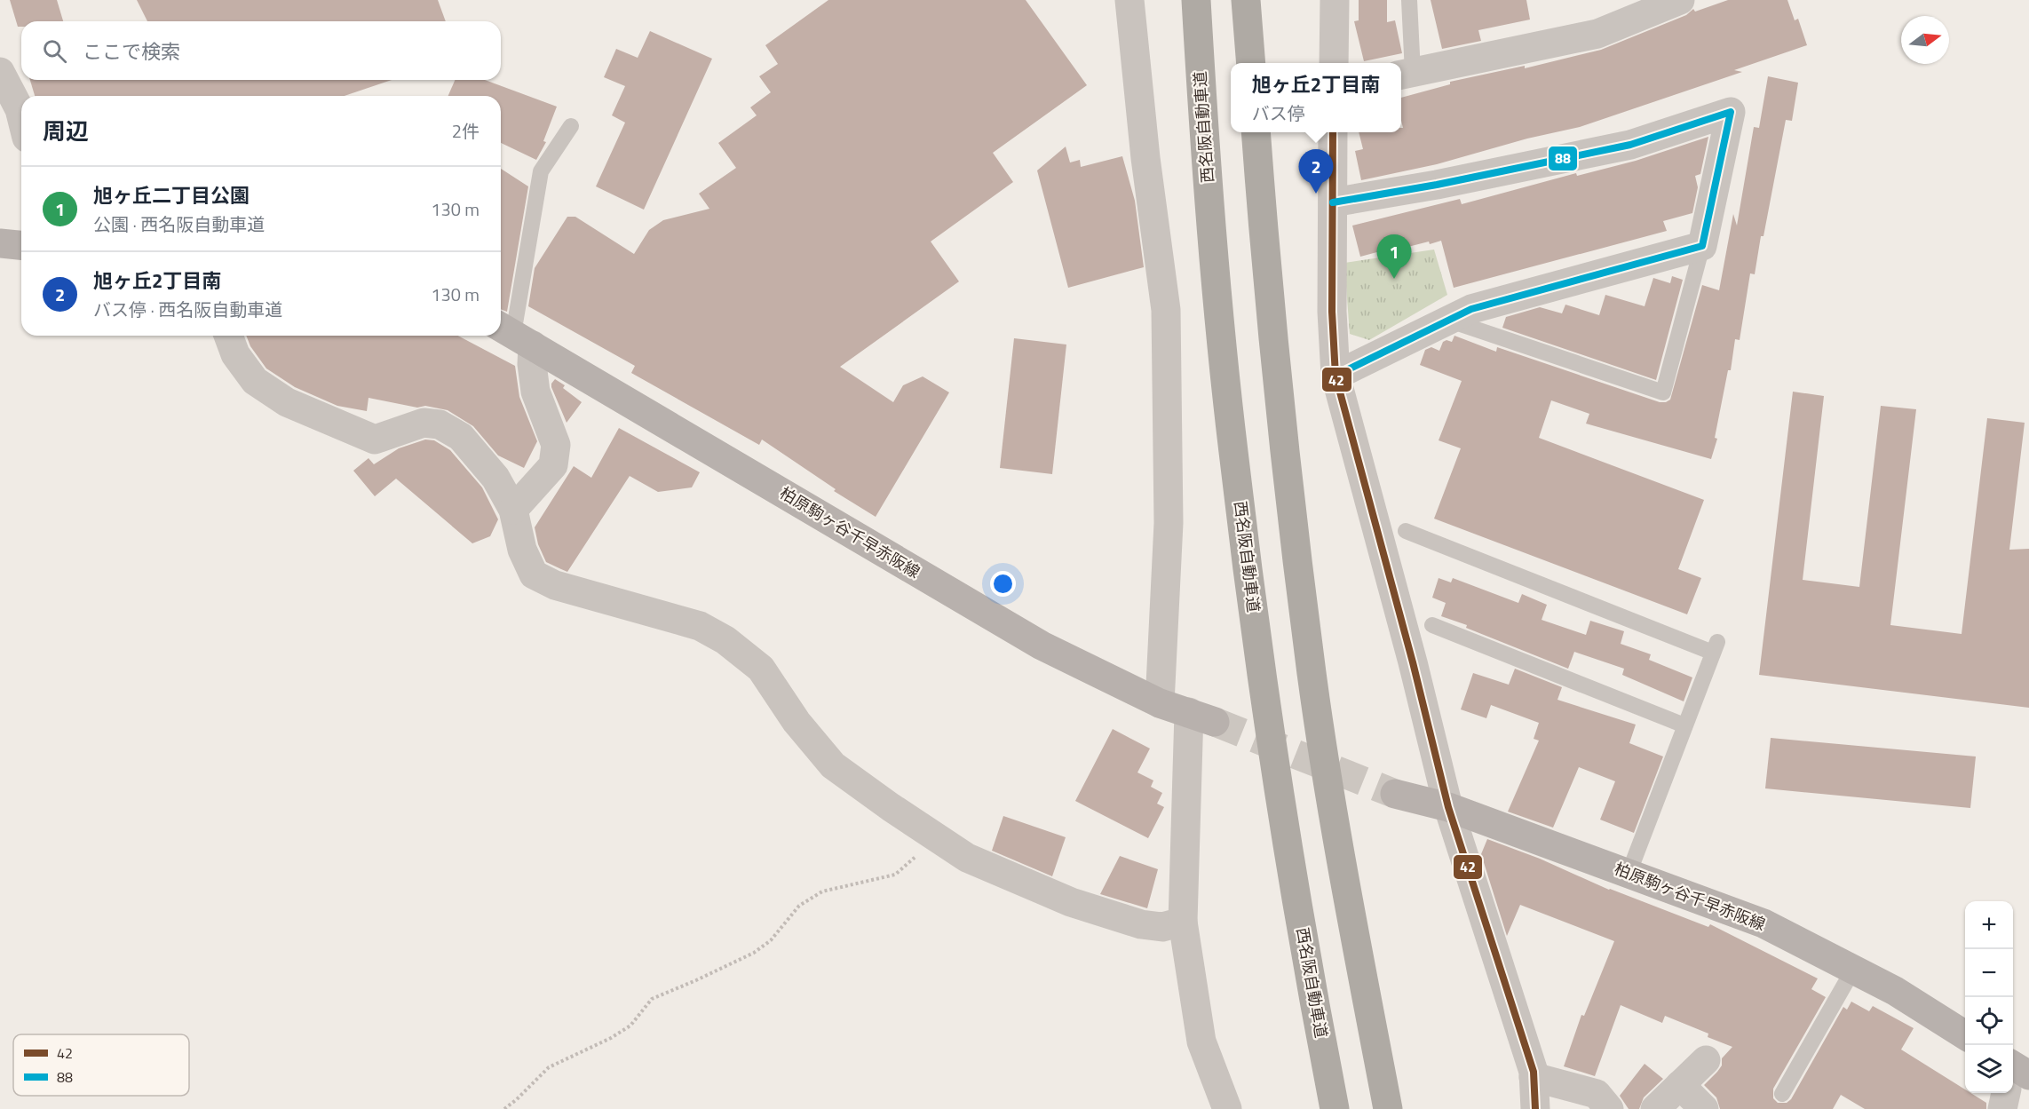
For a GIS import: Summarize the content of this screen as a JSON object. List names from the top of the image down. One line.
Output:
{"streets":{"highway":["西名阪自動車道"],"main road":["柏原駒ヶ谷千早赤阪線"]},"lines":["transit line 88","transit line 42"],"legend":["42","88"],"north":"right","page":{"search":"ここで検索","popup":["旭ヶ丘2丁目南","バス停"],"heading":["周辺","2件"],"pins":["2","1"],"list":[{"mark":"1","name":"旭ヶ丘二丁目公園","note":"公園 · 西名阪自動車道","value":"130 m"},{"mark":"2","name":"旭ヶ丘2丁目南","note":"バス停 · 西名阪自動車道","value":"130 m"}],"map_buttons":["+","−"]}}
